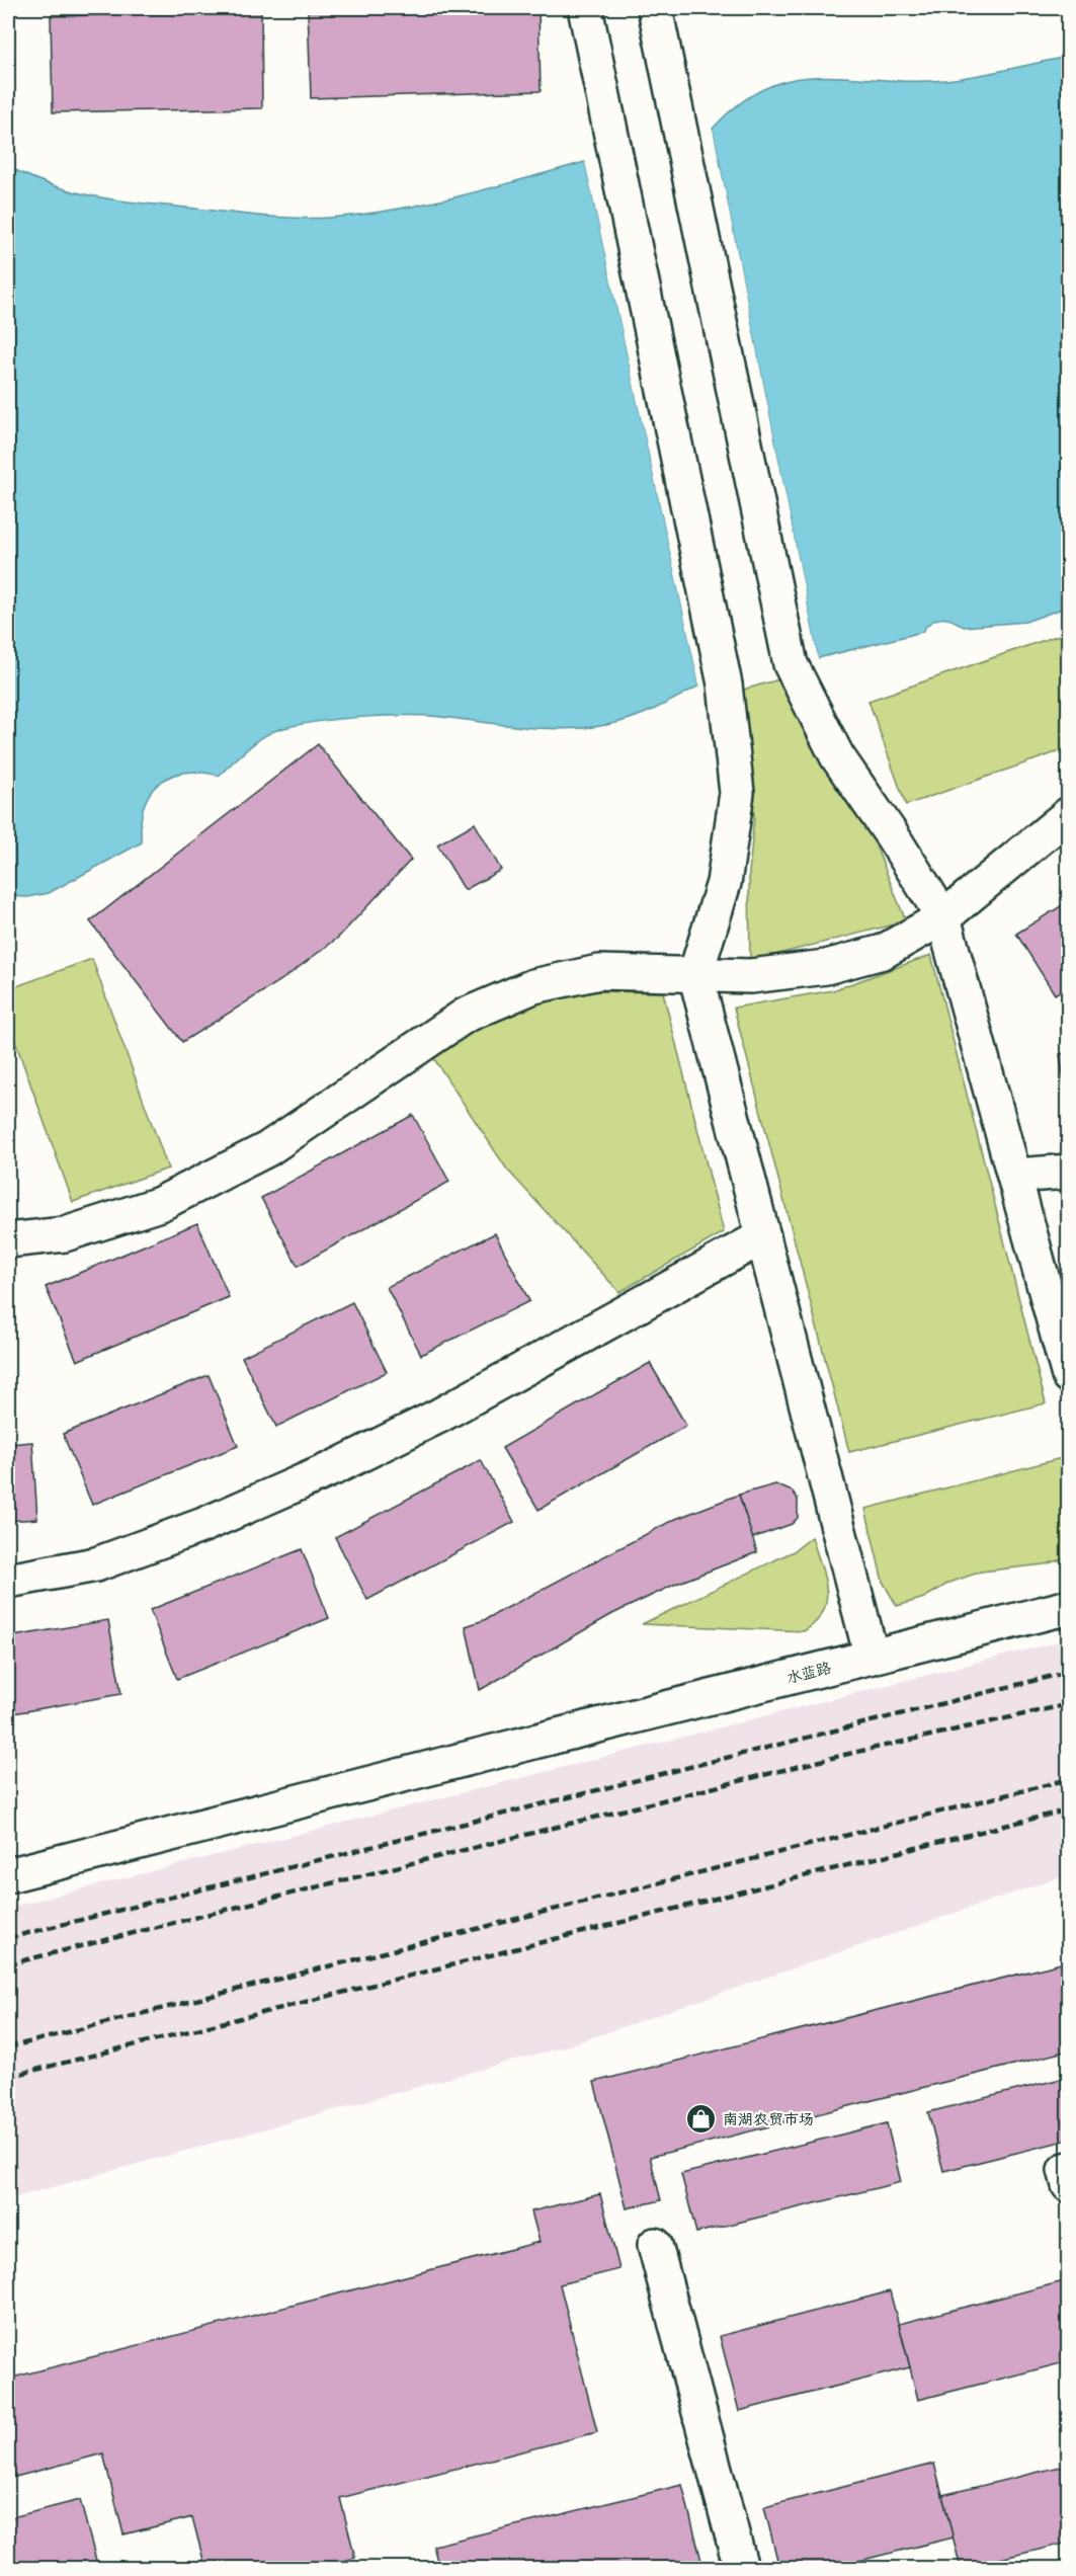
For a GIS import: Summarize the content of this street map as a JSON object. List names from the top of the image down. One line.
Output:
{"streets":{"street":["水蓝路"]},"places":{"shop":["南湖农贸市场"]}}
